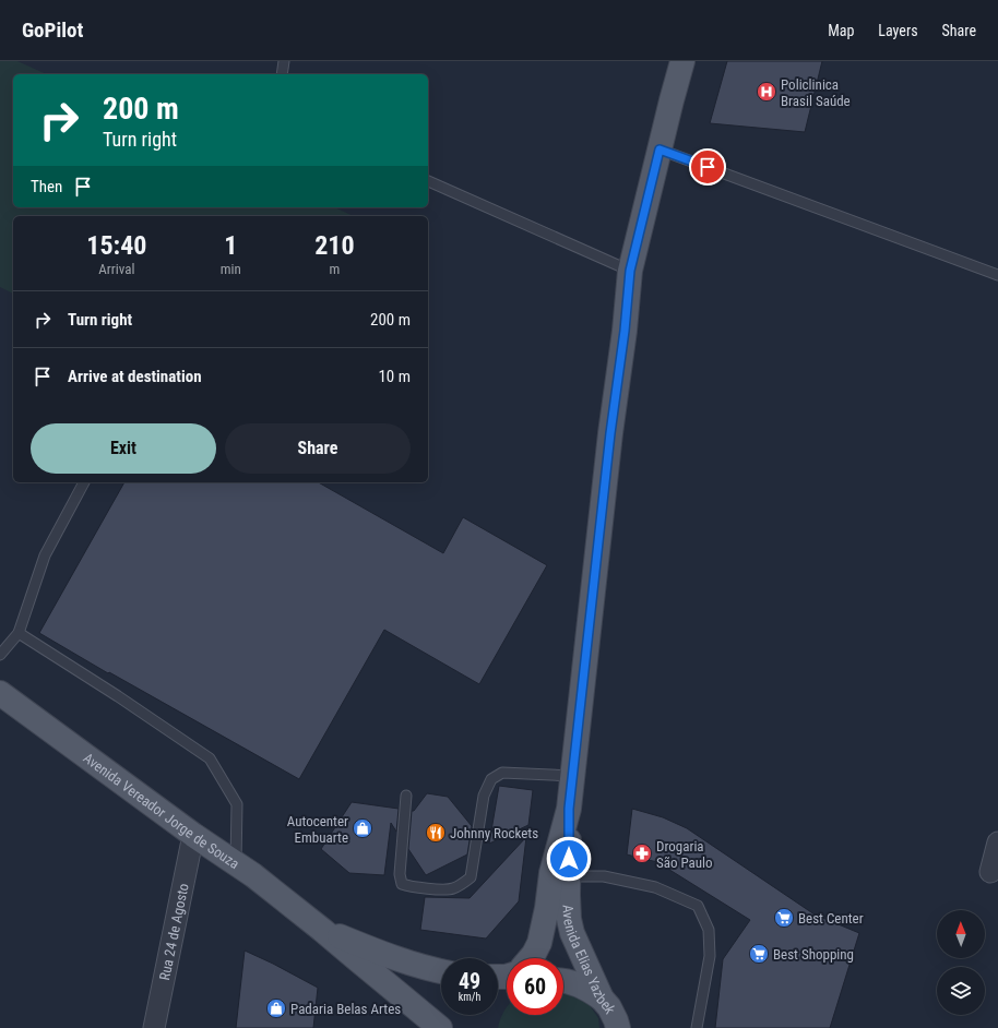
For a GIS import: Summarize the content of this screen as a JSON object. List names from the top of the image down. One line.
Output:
{"streets":{"main road":["Avenida Vereador Jorge de Souza","Avenida Elias Yazbek"],"street":["Rua 24 de Agosto"]},"crossings":[["Avenida Vereador Jorge de Souza","Rua 24 de Agosto"]],"places":{"hospital":["Policlinica Brasil Saúde"],"shop":["Autocenter Embuarte","Padaria Belas Artes"],"restaurant":["Johnny Rockets"],"pharmacy":["Drogaria São Paulo"],"supermarket":["Best Center","Best Shopping"]},"north":"top","page":{"header":"GoPilot","nav":["Map","Layers","Share"],"turn":["200 m","Turn right"],"then":"Then","eta":["15:40","Arrival","1","min","210","m"],"list":[{"name":"Turn right","value":"200 m"},{"name":"Arrive at destination","value":"10 m"}],"buttons":["Exit","Share"],"speed":"49 km/h","limit":"60"}}
